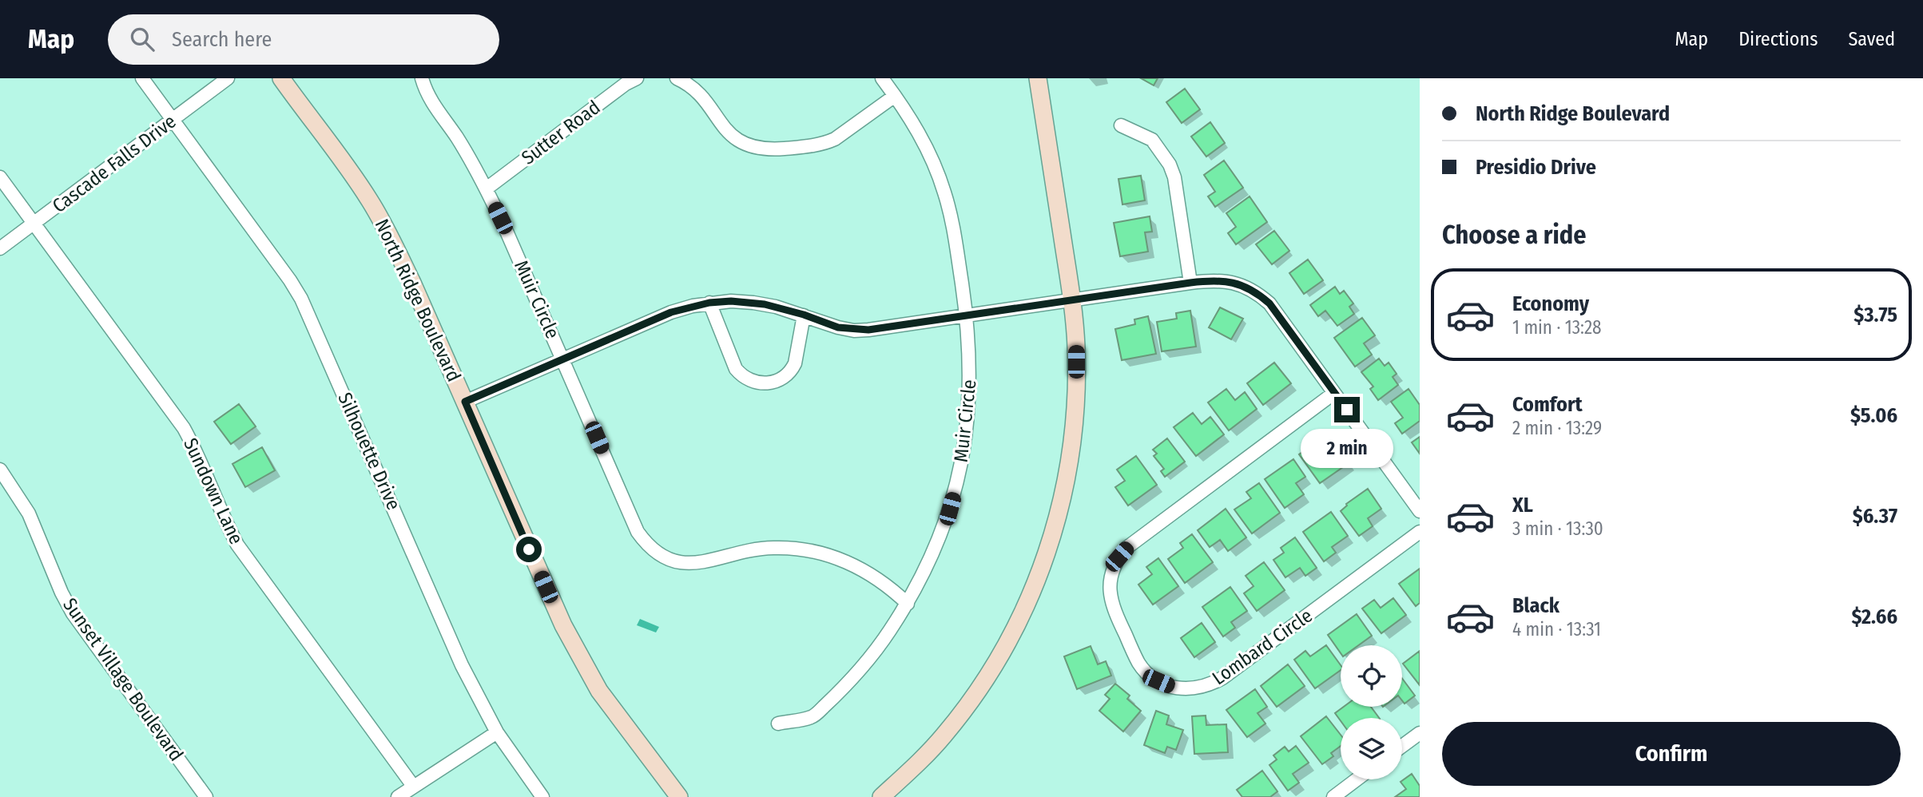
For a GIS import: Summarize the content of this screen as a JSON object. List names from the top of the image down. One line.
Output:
{"streets":{"street":["Sutter Road","Cascade Falls Drive","Muir Circle","North Ridge Boulevard","Silhouette Drive","Sundown Lane","Lombard Circle","Sunset Village Boulevard"]},"crossings":[["Sutter Road","Muir Circle"],["Cascade Falls Drive","Silhouette Drive"],["Cascade Falls Drive","Sundown Lane"]],"page":{"header":"Map","search":"Search here","nav":["Map","Directions","Saved"],"banner":["North Ridge Boulevard","Presidio Drive"],"heading":"Choose a ride","list":[{"name":"Economy","note":"1 min · 13:28","value":"$3.75"},{"name":"Comfort","note":"2 min · 13:29","value":"$5.06"},{"name":"XL","note":"3 min · 13:30","value":"$6.37"},{"name":"Black","note":"4 min · 13:31","value":"$2.66"}],"bubble":"2 min","buttons":"Confirm"}}
